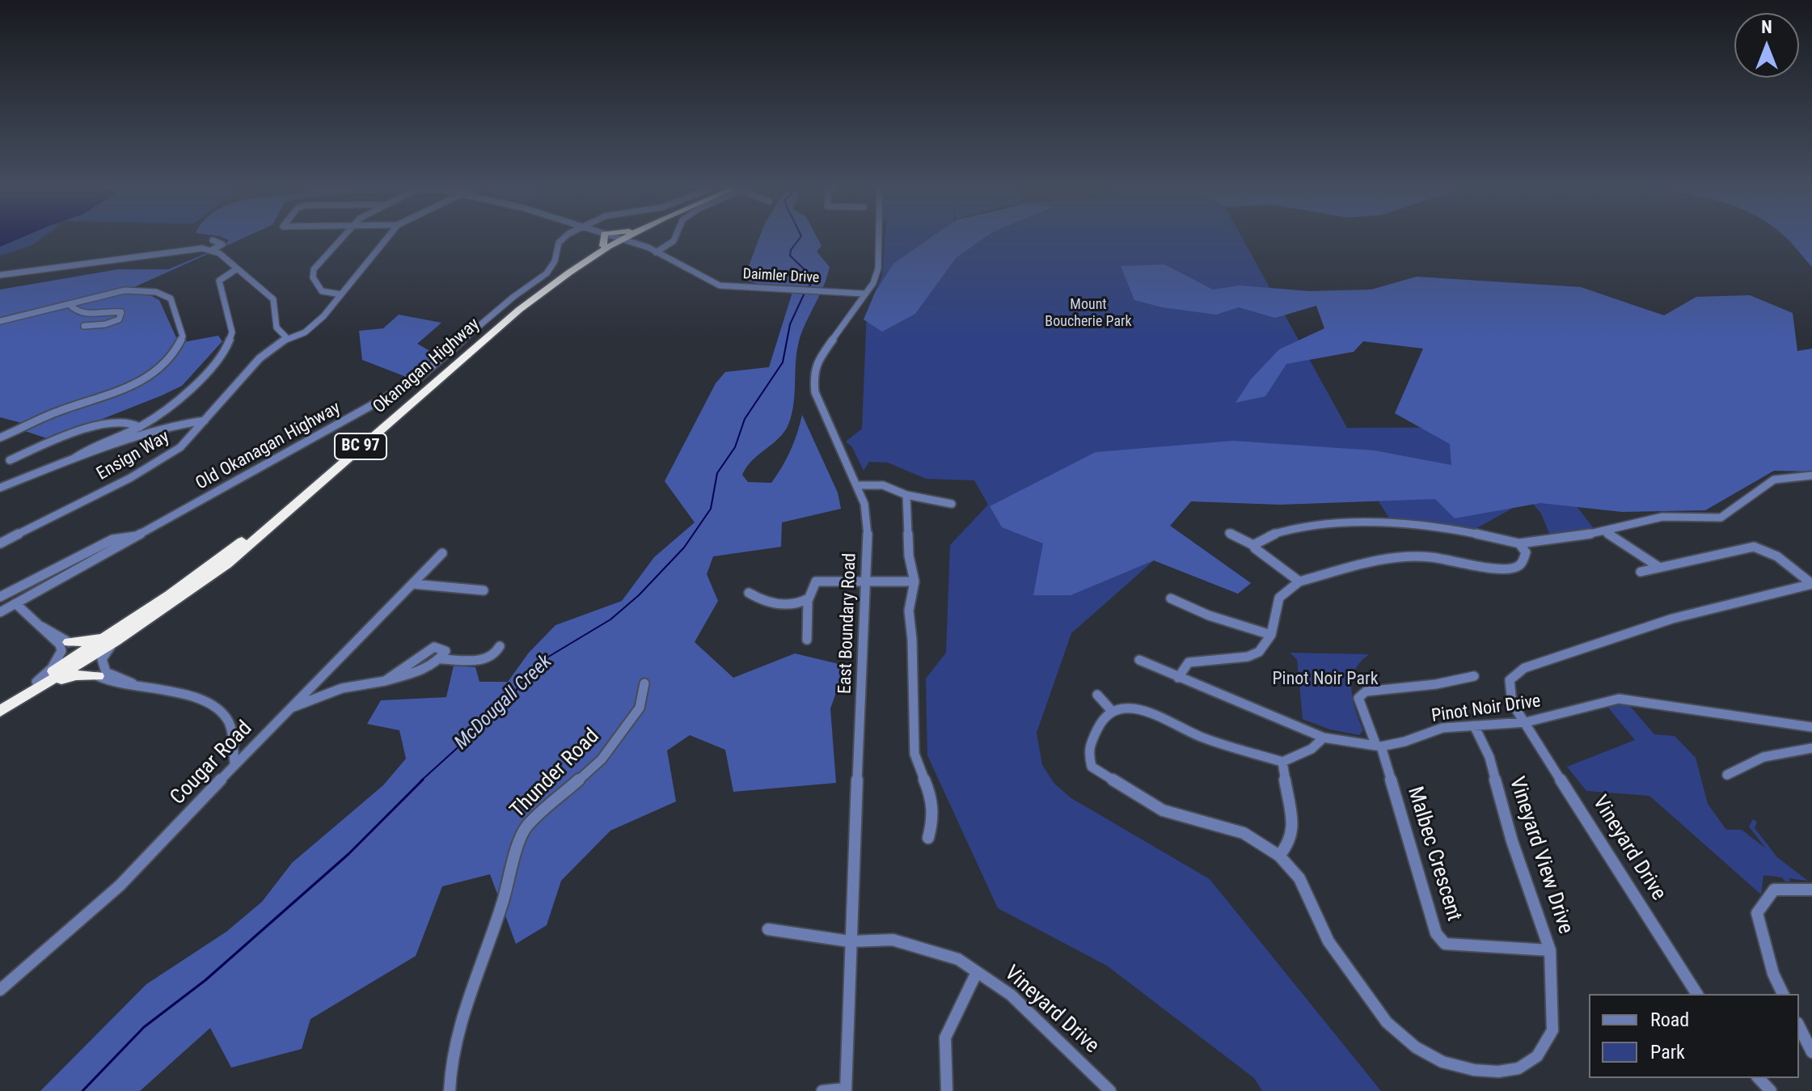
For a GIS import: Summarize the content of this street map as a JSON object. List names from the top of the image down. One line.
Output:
{"streets":{"highway":["Okanagan Highway","BC 97"],"street":["Daimler Drive","Old Okanagan Highway","Ensign Way","East Boundary Road","Pinot Noir Drive","Cougar Road","Thunder Road","Vineyard Drive","Malbec Crescent","Vineyard View Drive"]},"crossings":[["Daimler Drive","Okanagan Highway"],["Daimler Drive","East Boundary Road"],["East Boundary Road","Vineyard Drive"],["Pinot Noir Drive","Vineyard Drive"],["Pinot Noir Drive","Malbec Crescent"],["Pinot Noir Drive","Vineyard View Drive"],["Malbec Crescent","Vineyard View Drive"]],"water":["McDougall Creek"],"parks":["Mount Boucherie Park","Pinot Noir Park"],"legend":["Road","Park"],"north":"top"}
